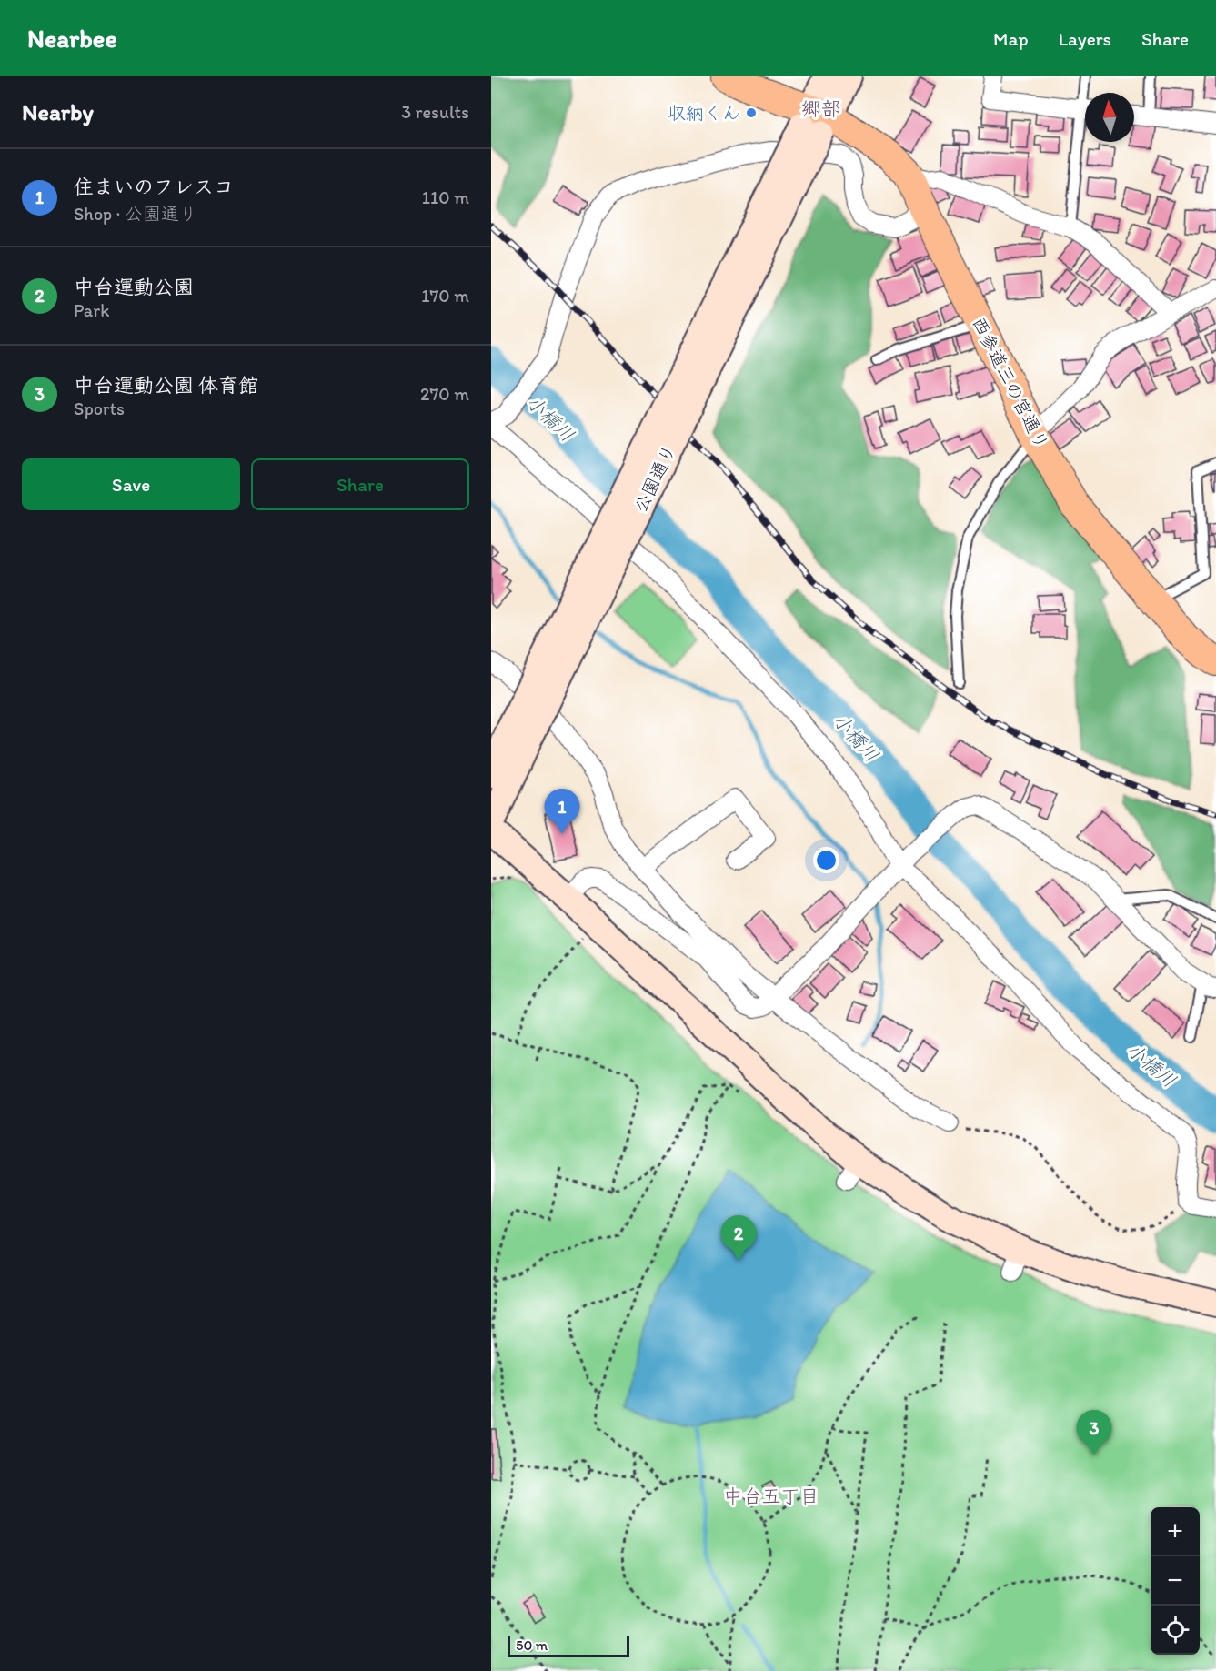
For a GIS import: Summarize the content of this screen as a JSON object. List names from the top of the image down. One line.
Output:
{"streets":{"main road":["西参道三の宮通り"],"street":["公園通り"]},"crossings":[["西参道三の宮通り","公園通り"]],"districts":["郷部","中台五丁目"],"water":["小橋川"],"places":["収納くん"],"scale_bar":"50 m","north":"top","page":{"header":"Nearbee","nav":["Map","Layers","Share"],"heading":["Nearby","3 results"],"list":[{"mark":"1","name":"住まいのフレスコ","note":"Shop · 公園通り","value":"110 m"},{"mark":"2","name":"中台運動公園","note":"Park","value":"170 m"},{"mark":"3","name":"中台運動公園 体育館","note":"Sports","value":"270 m"}],"buttons":["Save","Share"],"pins":["1","2","3"],"map_buttons":["+","−"],"scale":"50 m"}}
